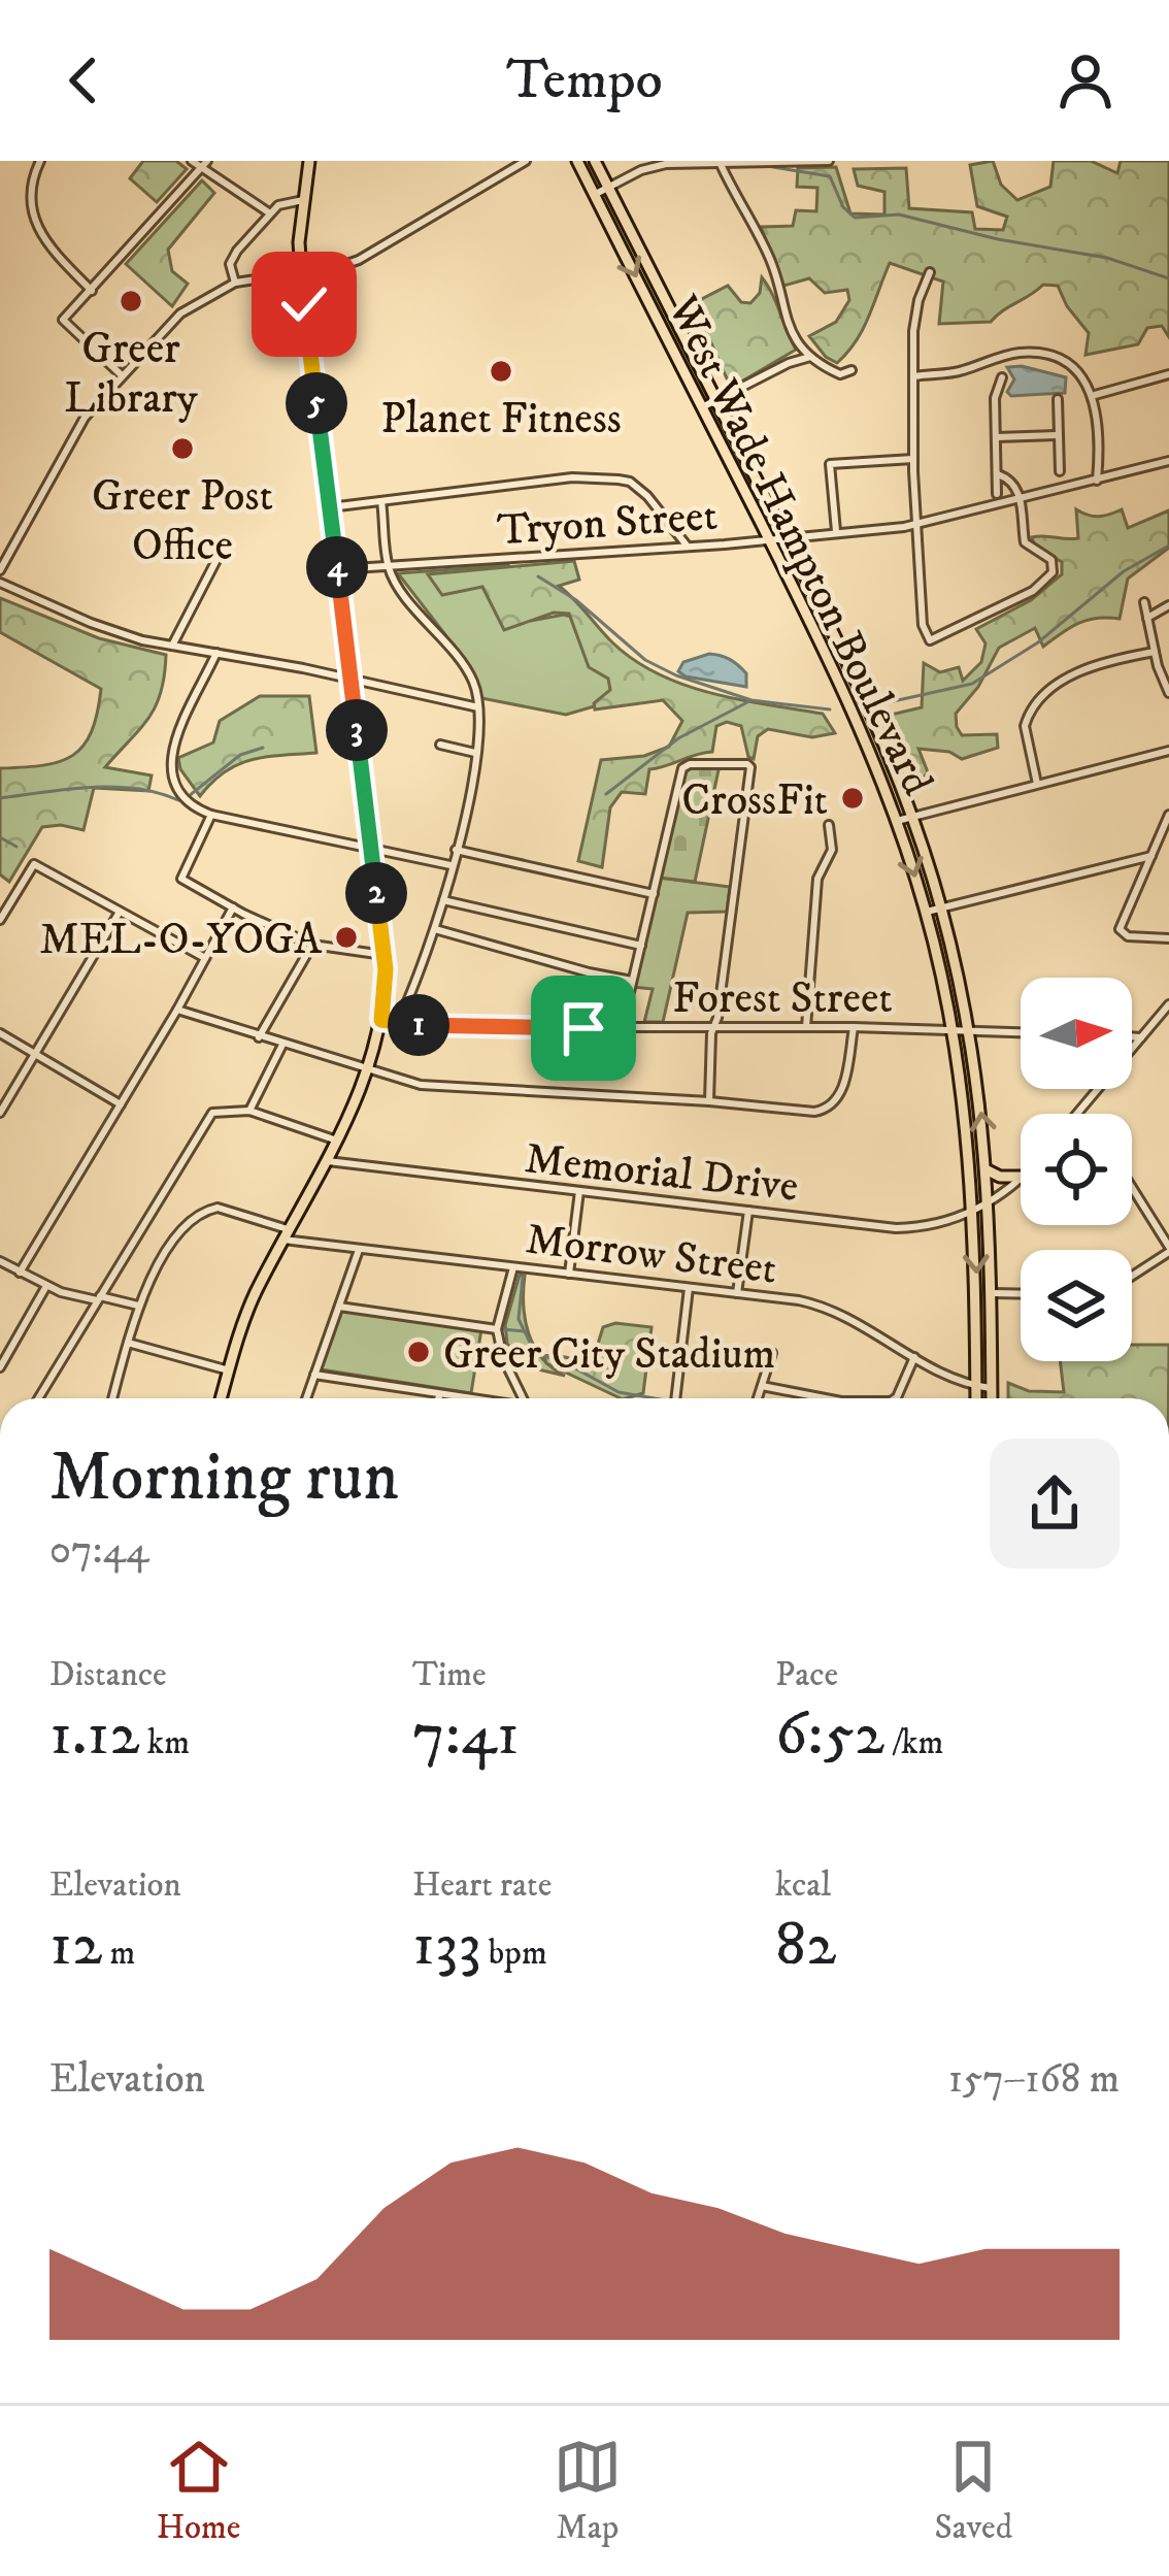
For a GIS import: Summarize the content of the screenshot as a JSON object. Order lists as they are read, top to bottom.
{
  "streets": {
    "main road": ["West Wade Hampton Boulevard"],
    "street": [
      "Tryon Street",
      "Forest Street",
      "Memorial Drive",
      "Morrow Street"
    ]
  },
  "crossings": [
    ["Tryon Street", "West Wade Hampton Boulevard"],
    ["West Wade Hampton Boulevard", "Forest Street"],
    ["West Wade Hampton Boulevard", "Memorial Drive"],
    ["West Wade Hampton Boulevard", "Morrow Street"]
  ],
  "places": [
    "Greer Library",
    "Planet Fitness",
    "Greer Post Office",
    "CrossFit",
    "MEL-O-YOGA",
    "Greer City Stadium"
  ],
  "north": "right",
  "page": {
    "header": "Tempo",
    "pins": [
      "5",
      "4",
      "3",
      "2",
      "1"
    ],
    "heading": ["Morning run", "07:44"],
    "stats": [
      ["Distance", "1.12 km"],
      ["Time", "7:41"],
      ["Pace", "6:52 /km"],
      ["Elevation", "12 m"],
      ["Heart rate", "133 bpm"],
      ["kcal", "82"]
    ],
    "chart": ["Elevation", "157–168 m"],
    "tabs": ["Home", "Map", "Saved"]
  }
}
